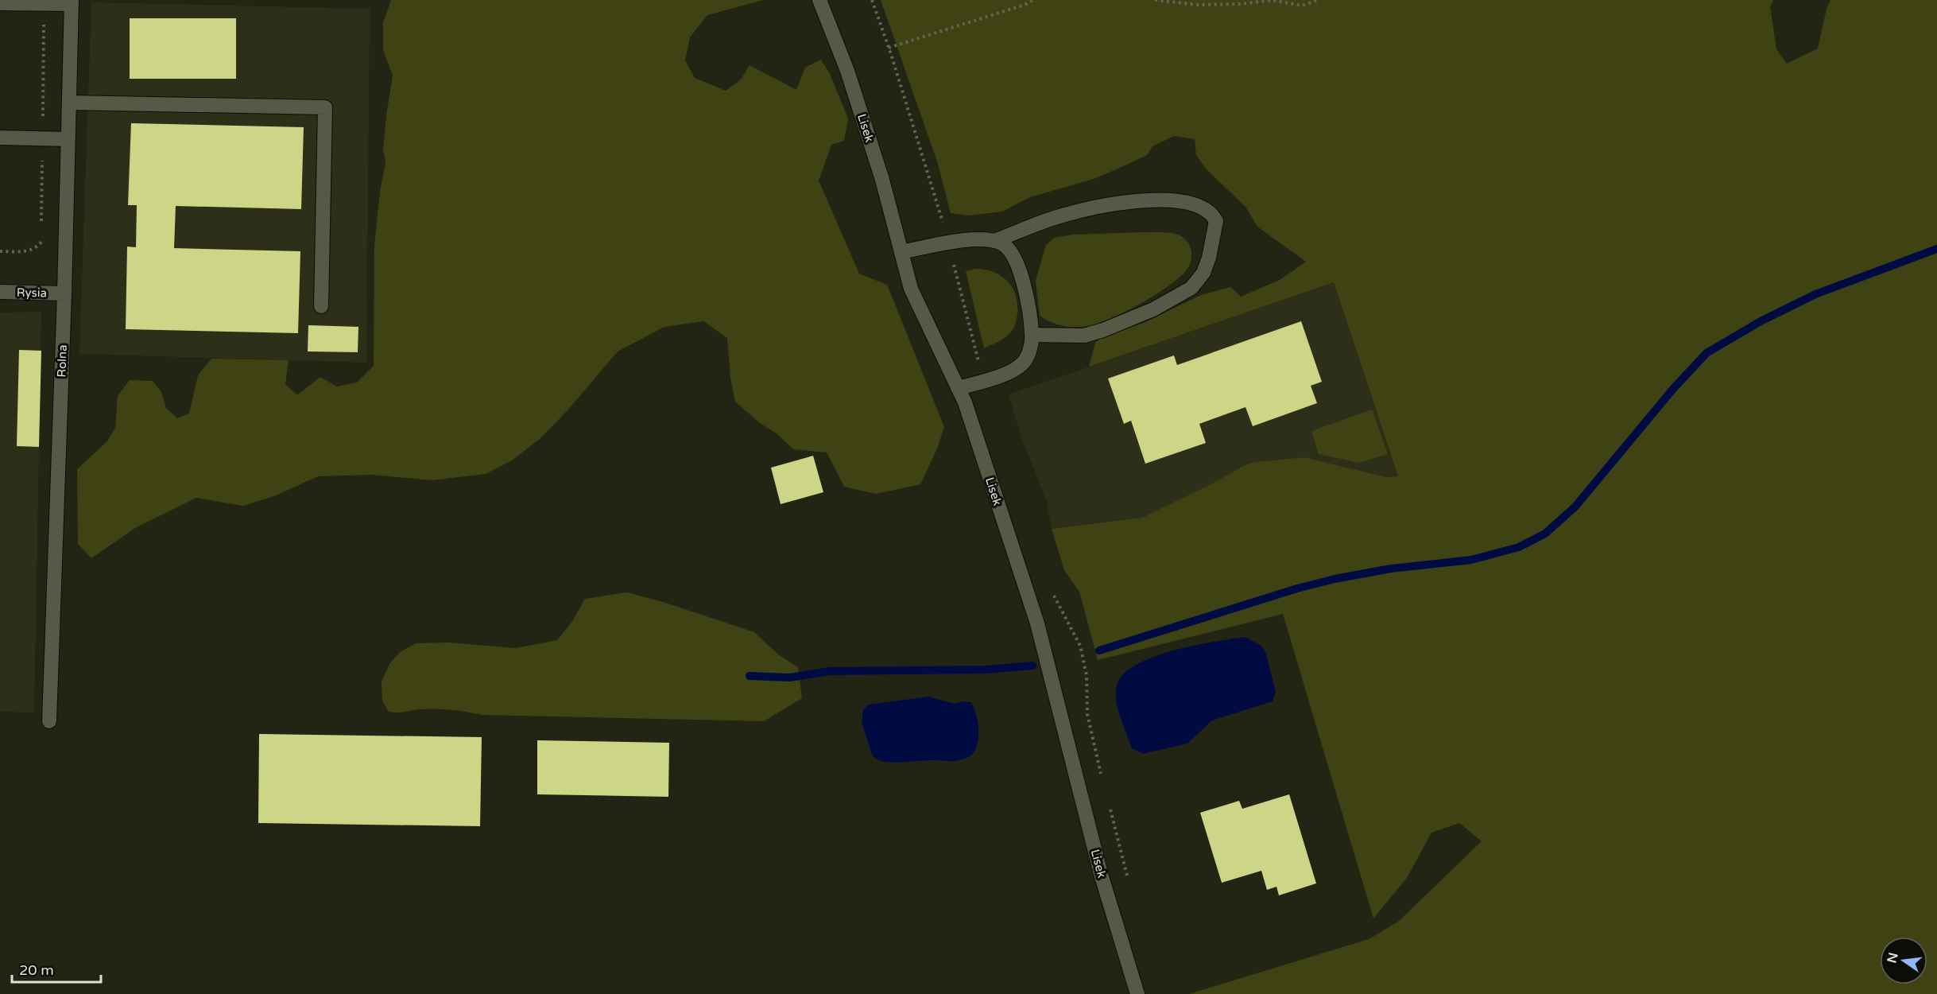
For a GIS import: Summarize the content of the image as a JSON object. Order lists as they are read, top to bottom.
{
  "streets": {
    "street": ["Lisek", "Rysia", "Rolna"]
  },
  "crossings": [
    ["Rysia", "Rolna"]
  ],
  "scale_bar": "20 m",
  "north": "left"
}
